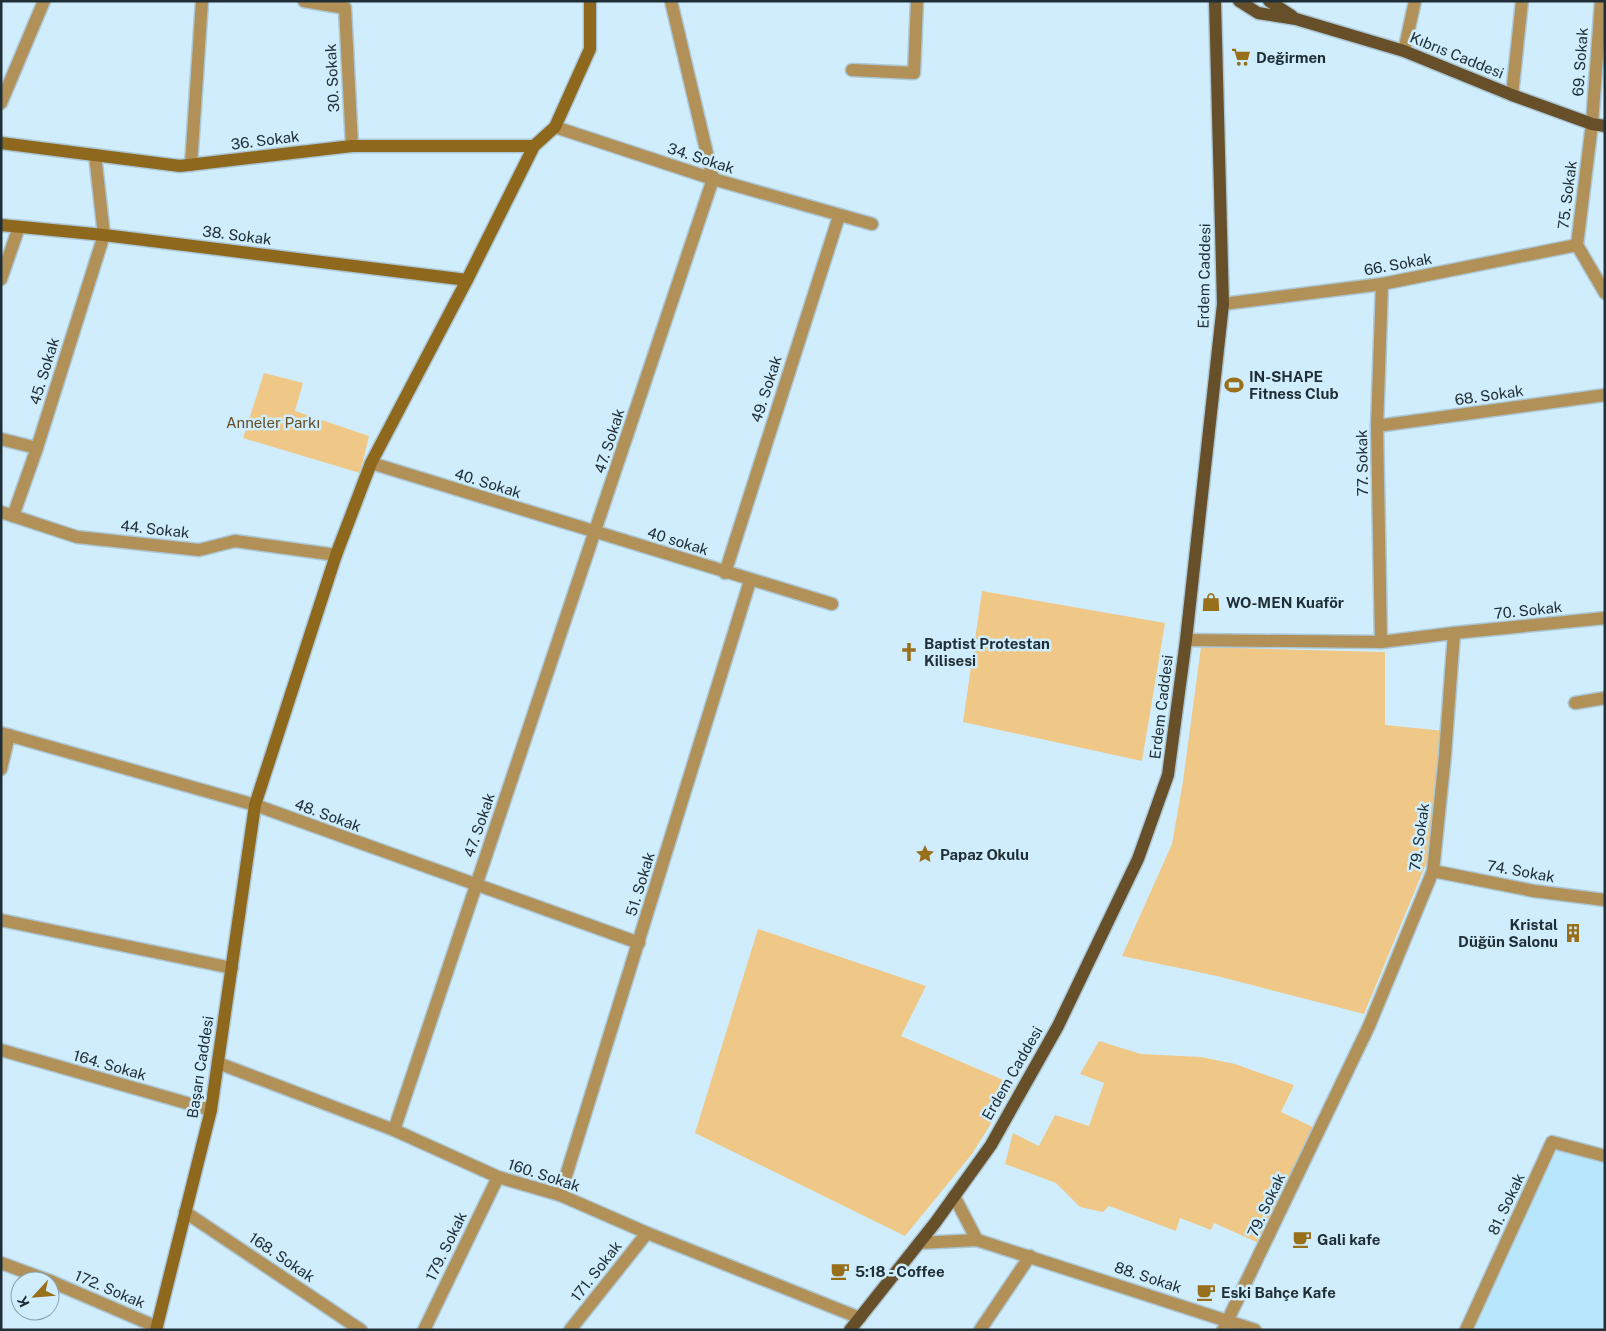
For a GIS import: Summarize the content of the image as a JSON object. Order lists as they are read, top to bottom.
{
  "streets": {
    "main road": [
      "Kıbrıs Caddesi",
      "36. Sokak",
      "38. Sokak",
      "Erdem Caddesi",
      "Başarı Caddesi"
    ],
    "street": [
      "69. Sokak",
      "30. Sokak",
      "34. Sokak",
      "75. Sokak",
      "66. Sokak",
      "45. Sokak",
      "49. Sokak",
      "68. Sokak",
      "47. Sokak",
      "77. Sokak",
      "40. Sokak",
      "44. Sokak",
      "40 sokak",
      "70. Sokak",
      "48. Sokak",
      "79. Sokak",
      "74. Sokak",
      "51. Sokak",
      "164. Sokak",
      "160. Sokak",
      "81. Sokak",
      "179. Sokak",
      "168. Sokak",
      "171. Sokak",
      "88. Sokak",
      "172. Sokak"
    ]
  },
  "crossings": [
    ["Kıbrıs Caddesi", "69. Sokak"],
    ["Kıbrıs Caddesi", "75. Sokak"],
    ["69. Sokak", "75. Sokak"],
    ["30. Sokak", "36. Sokak"],
    ["36. Sokak", "Başarı Caddesi"],
    ["34. Sokak", "49. Sokak"],
    ["34. Sokak", "47. Sokak"],
    ["75. Sokak", "66. Sokak"],
    ["38. Sokak", "45. Sokak"],
    ["38. Sokak", "Başarı Caddesi"],
    ["66. Sokak", "Erdem Caddesi"],
    ["66. Sokak", "77. Sokak"],
    ["Erdem Caddesi", "160. Sokak"],
    ["Erdem Caddesi", "88. Sokak"],
    ["45. Sokak", "44. Sokak"],
    ["49. Sokak", "40 sokak"],
    ["68. Sokak", "77. Sokak"],
    ["47. Sokak", "40. Sokak"],
    ["47. Sokak", "40 sokak"],
    ["47. Sokak", "48. Sokak"],
    ["47. Sokak", "160. Sokak"],
    ["40. Sokak", "40 sokak"],
    ["40. Sokak", "Başarı Caddesi"],
    ["44. Sokak", "Başarı Caddesi"],
    ["40 sokak", "51. Sokak"],
    ["70. Sokak", "79. Sokak"],
    ["48. Sokak", "51. Sokak"],
    ["48. Sokak", "Başarı Caddesi"],
    ["79. Sokak", "74. Sokak"],
    ["79. Sokak", "88. Sokak"],
    ["51. Sokak", "160. Sokak"],
    ["164. Sokak", "Başarı Caddesi"],
    ["Başarı Caddesi", "160. Sokak"],
    ["Başarı Caddesi", "168. Sokak"],
    ["Başarı Caddesi", "172. Sokak"],
    ["160. Sokak", "179. Sokak"],
    ["160. Sokak", "171. Sokak"]
  ],
  "parks": ["Anneler Parkı"],
  "places": {
    "supermarket": ["Değirmen"],
    "sports": ["IN-SHAPE Fitness Club"],
    "shop": ["WO-MEN Kuaför"],
    "church": ["Baptist Protestan Kilisesi"],
    "place": ["Papaz Okulu"],
    "building": ["Kristal Düğün Salonu"],
    "cafe": ["Gali kafe", "5:18 - Coffee", "Eski Bahçe Kafe"]
  },
  "north": "bottom left"
}
